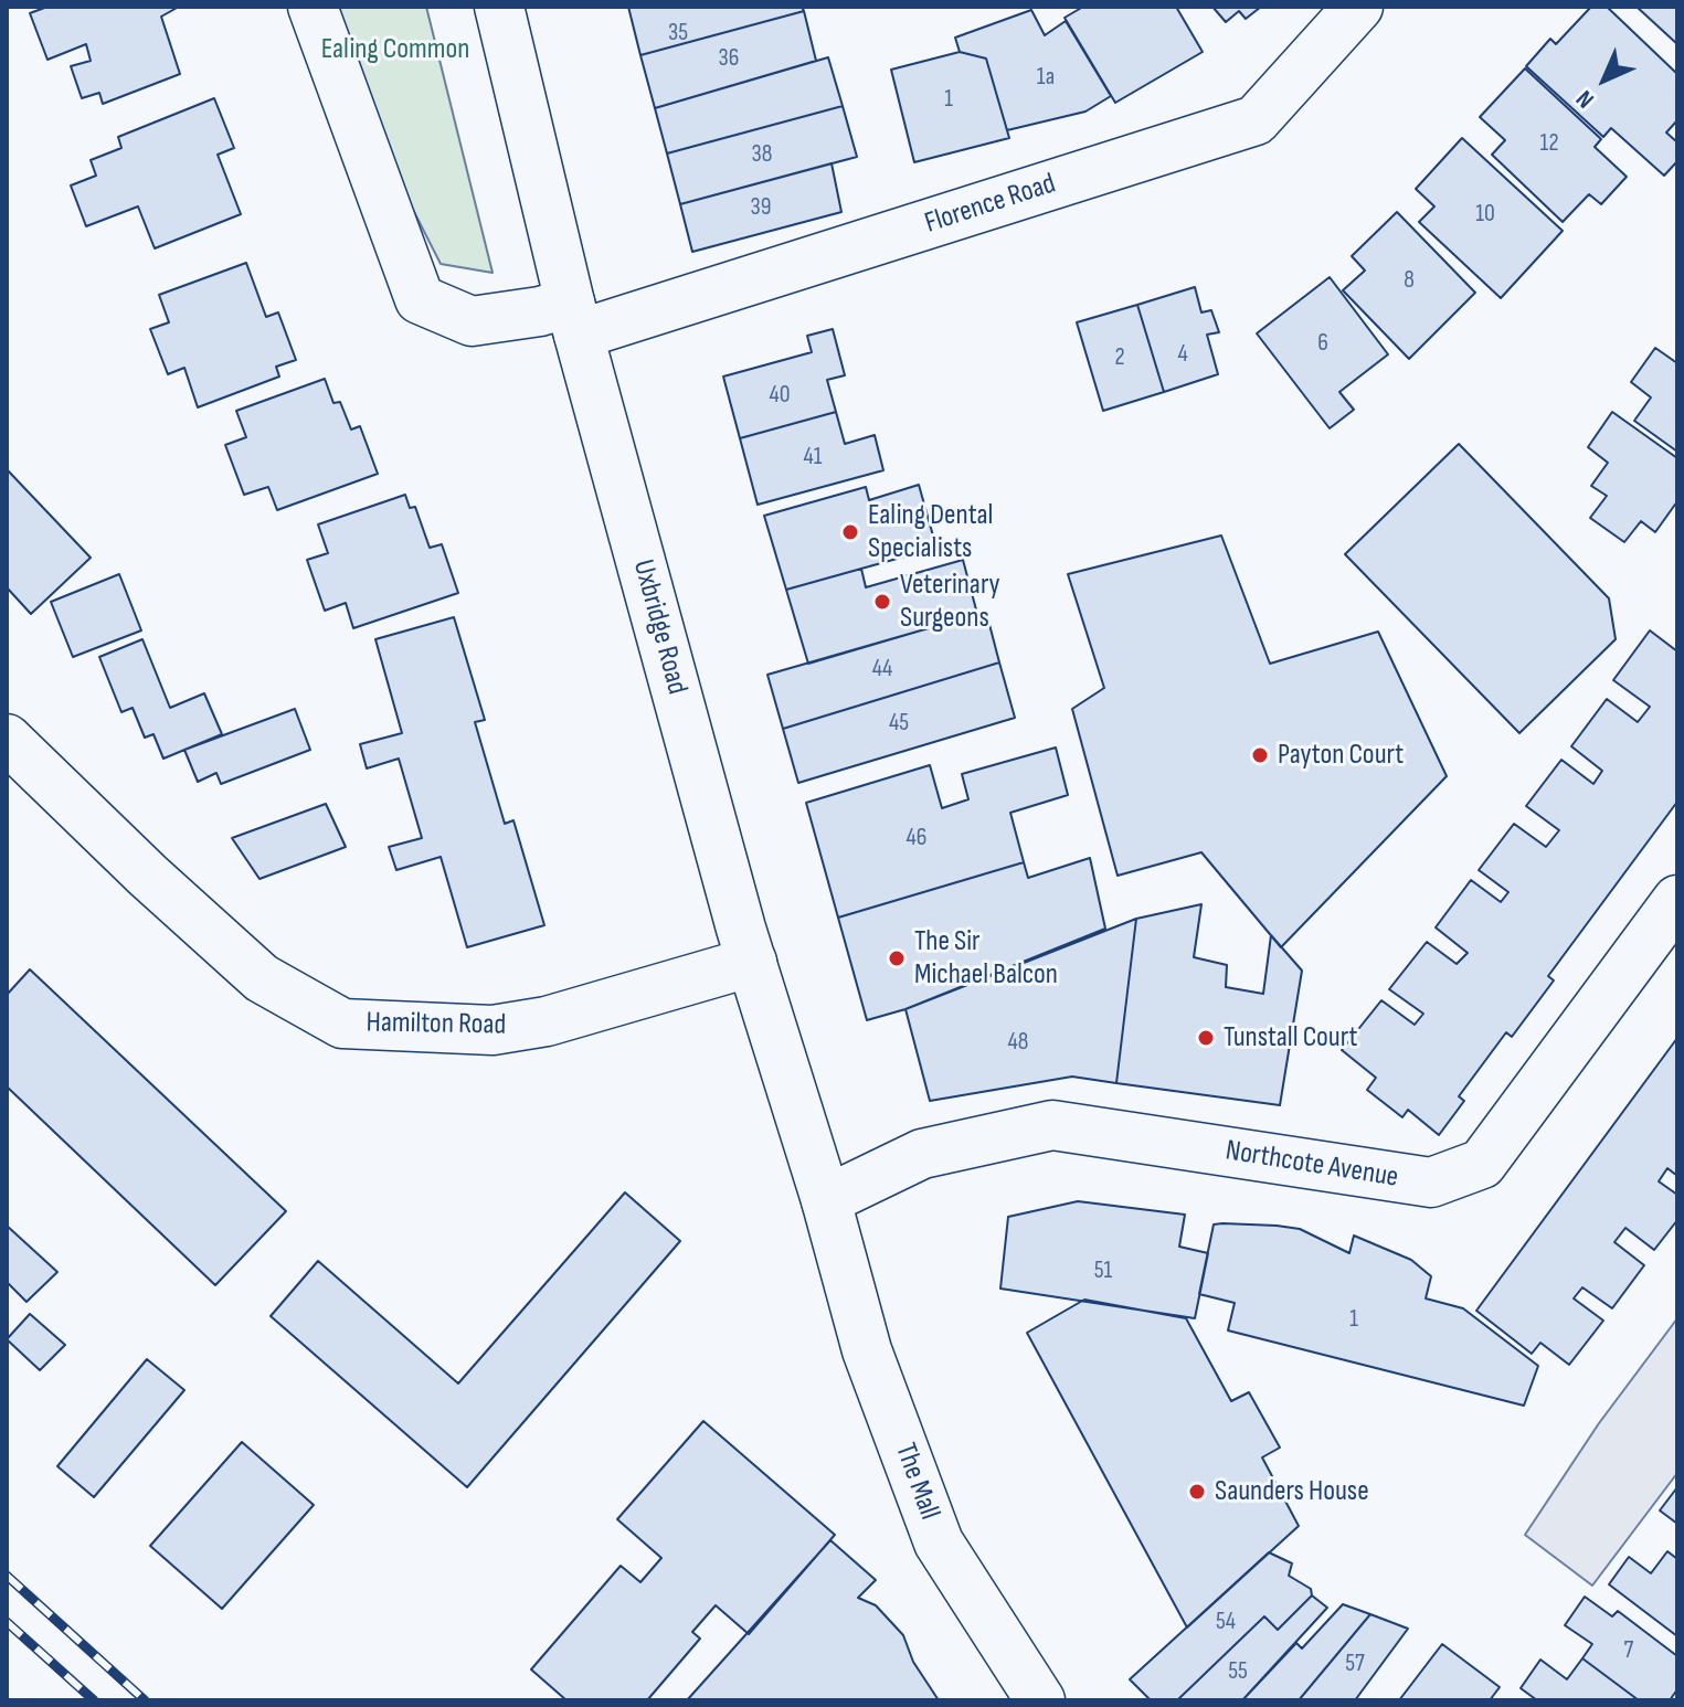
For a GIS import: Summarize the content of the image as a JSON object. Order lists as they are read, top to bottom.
{
  "streets": {
    "street": [
      "Florence Road",
      "Uxbridge Road",
      "Hamilton Road",
      "Northcote Avenue",
      "The Mall"
    ]
  },
  "crossings": [
    ["Florence Road", "Uxbridge Road"],
    ["Uxbridge Road", "Hamilton Road"],
    ["Uxbridge Road", "Northcote Avenue"],
    ["Uxbridge Road", "The Mall"],
    ["Northcote Avenue", "The Mall"]
  ],
  "parks": ["Ealing Common"],
  "places": [
    "Ealing Dental Specialists",
    "Veterinary Surgeons",
    "Payton Court",
    "The Sir Michael Balcon",
    "Tunstall Court",
    "Saunders House"
  ],
  "house_numbers": [
    "35",
    "36",
    "1a",
    "1",
    "12",
    "38",
    "39",
    "10",
    "8",
    "6",
    "4",
    "2",
    "40",
    "41",
    "44",
    "45",
    "46",
    "48",
    "51",
    "1",
    "54",
    "7",
    "57",
    "55"
  ],
  "north": "bottom left"
}
